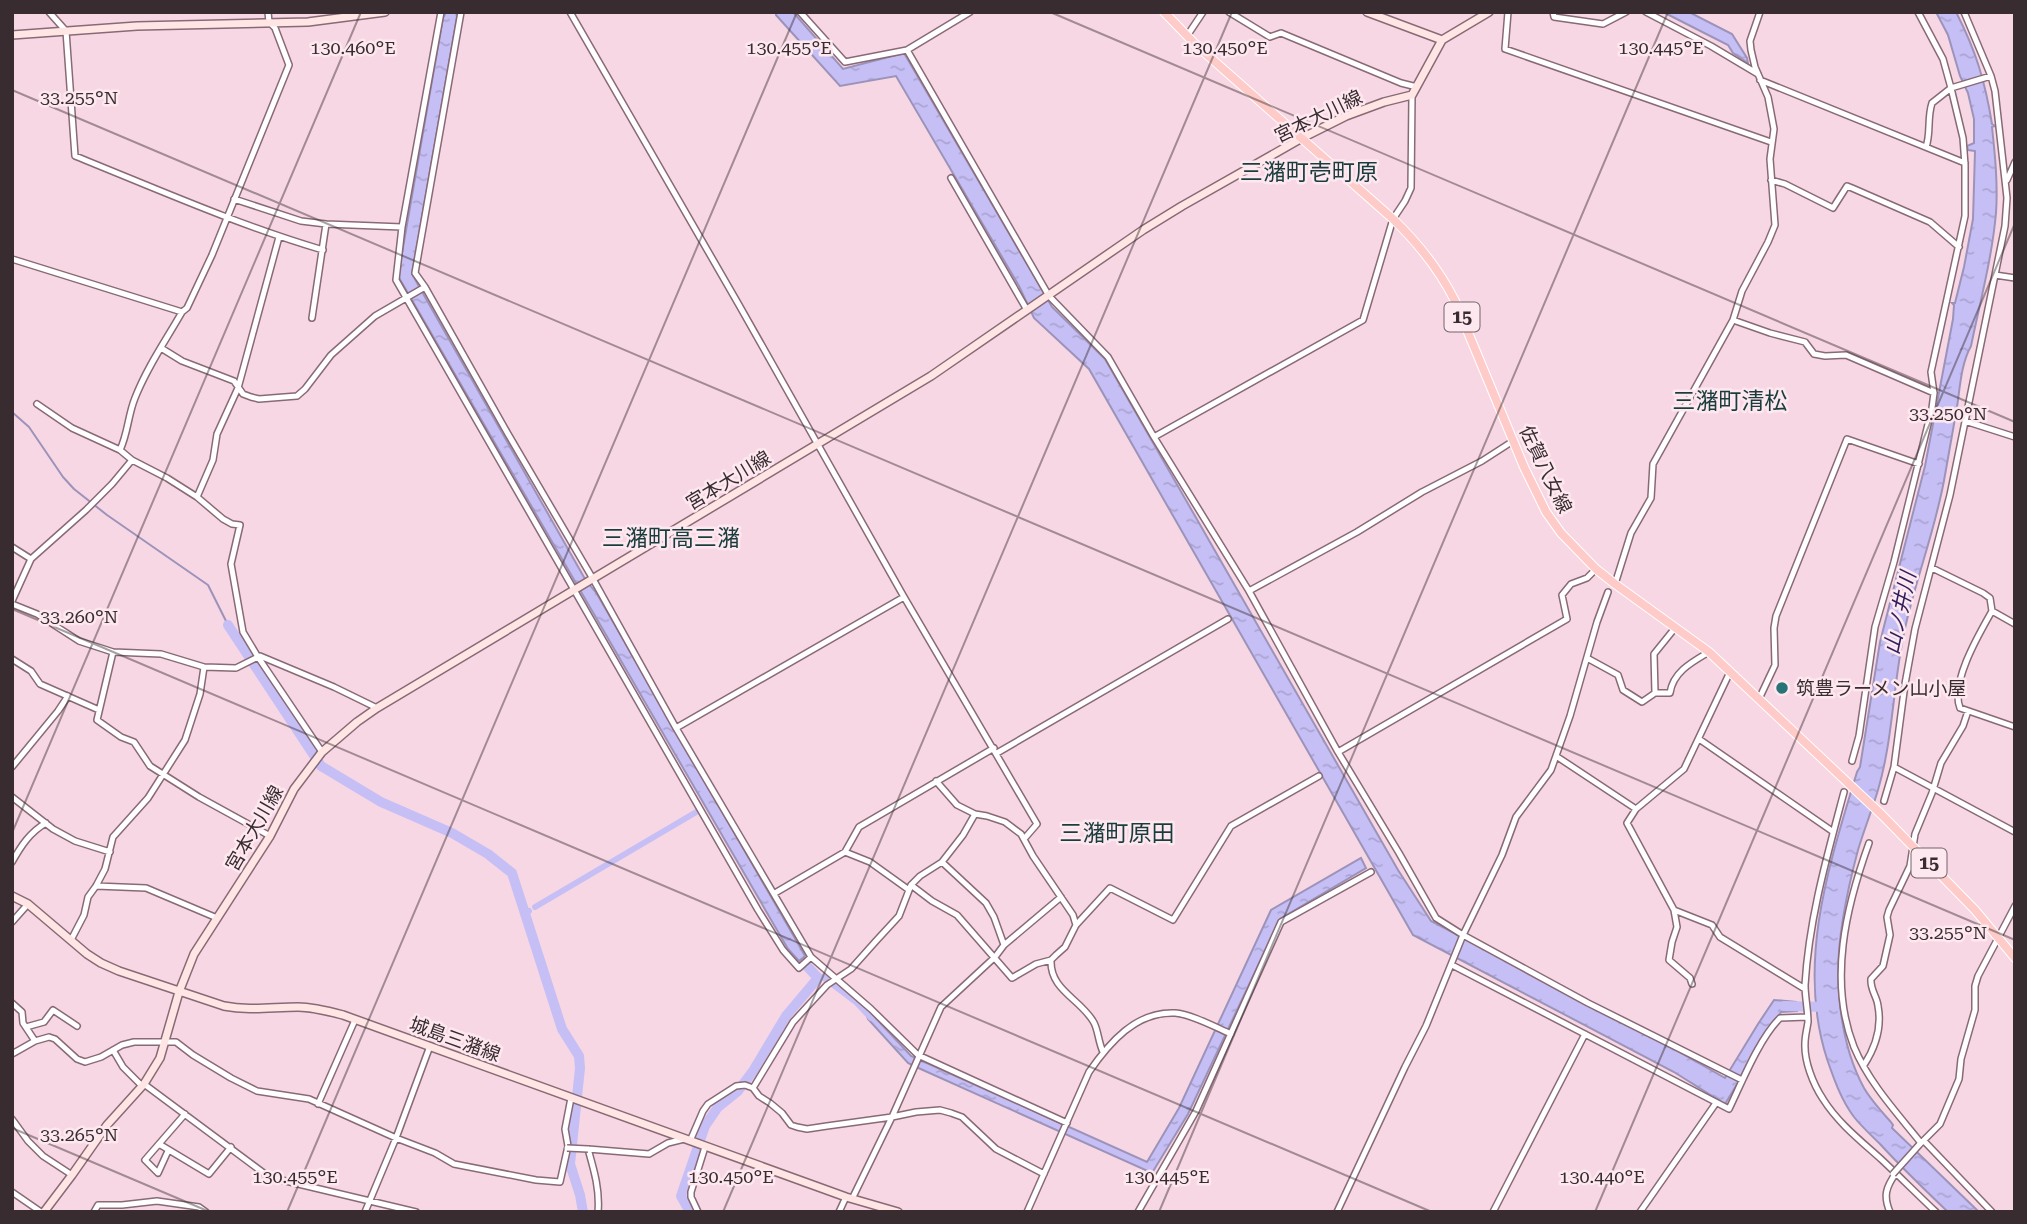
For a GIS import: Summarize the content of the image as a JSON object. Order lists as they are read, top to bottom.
{
  "streets": {
    "main road": [
      "宮本大川線",
      "15",
      "佐賀八女線",
      "城島三潴線"
    ]
  },
  "crossings": [
    ["宮本大川線", "佐賀八女線"],
    ["宮本大川線", "城島三潴線"]
  ],
  "districts": [
    "三潴町壱町原",
    "三潴町清松",
    "三潴町高三潴",
    "三潴町原田"
  ],
  "water": ["山ノ井川"],
  "places": ["筑豊ラーメン山小屋"],
  "coordinates": [
    "130.460°E",
    "130.455°E",
    "130.450°E",
    "130.445°E",
    "33.255°N",
    "33.250°N",
    "33.260°N",
    "33.265°N",
    "130.440°E"
  ]
}
